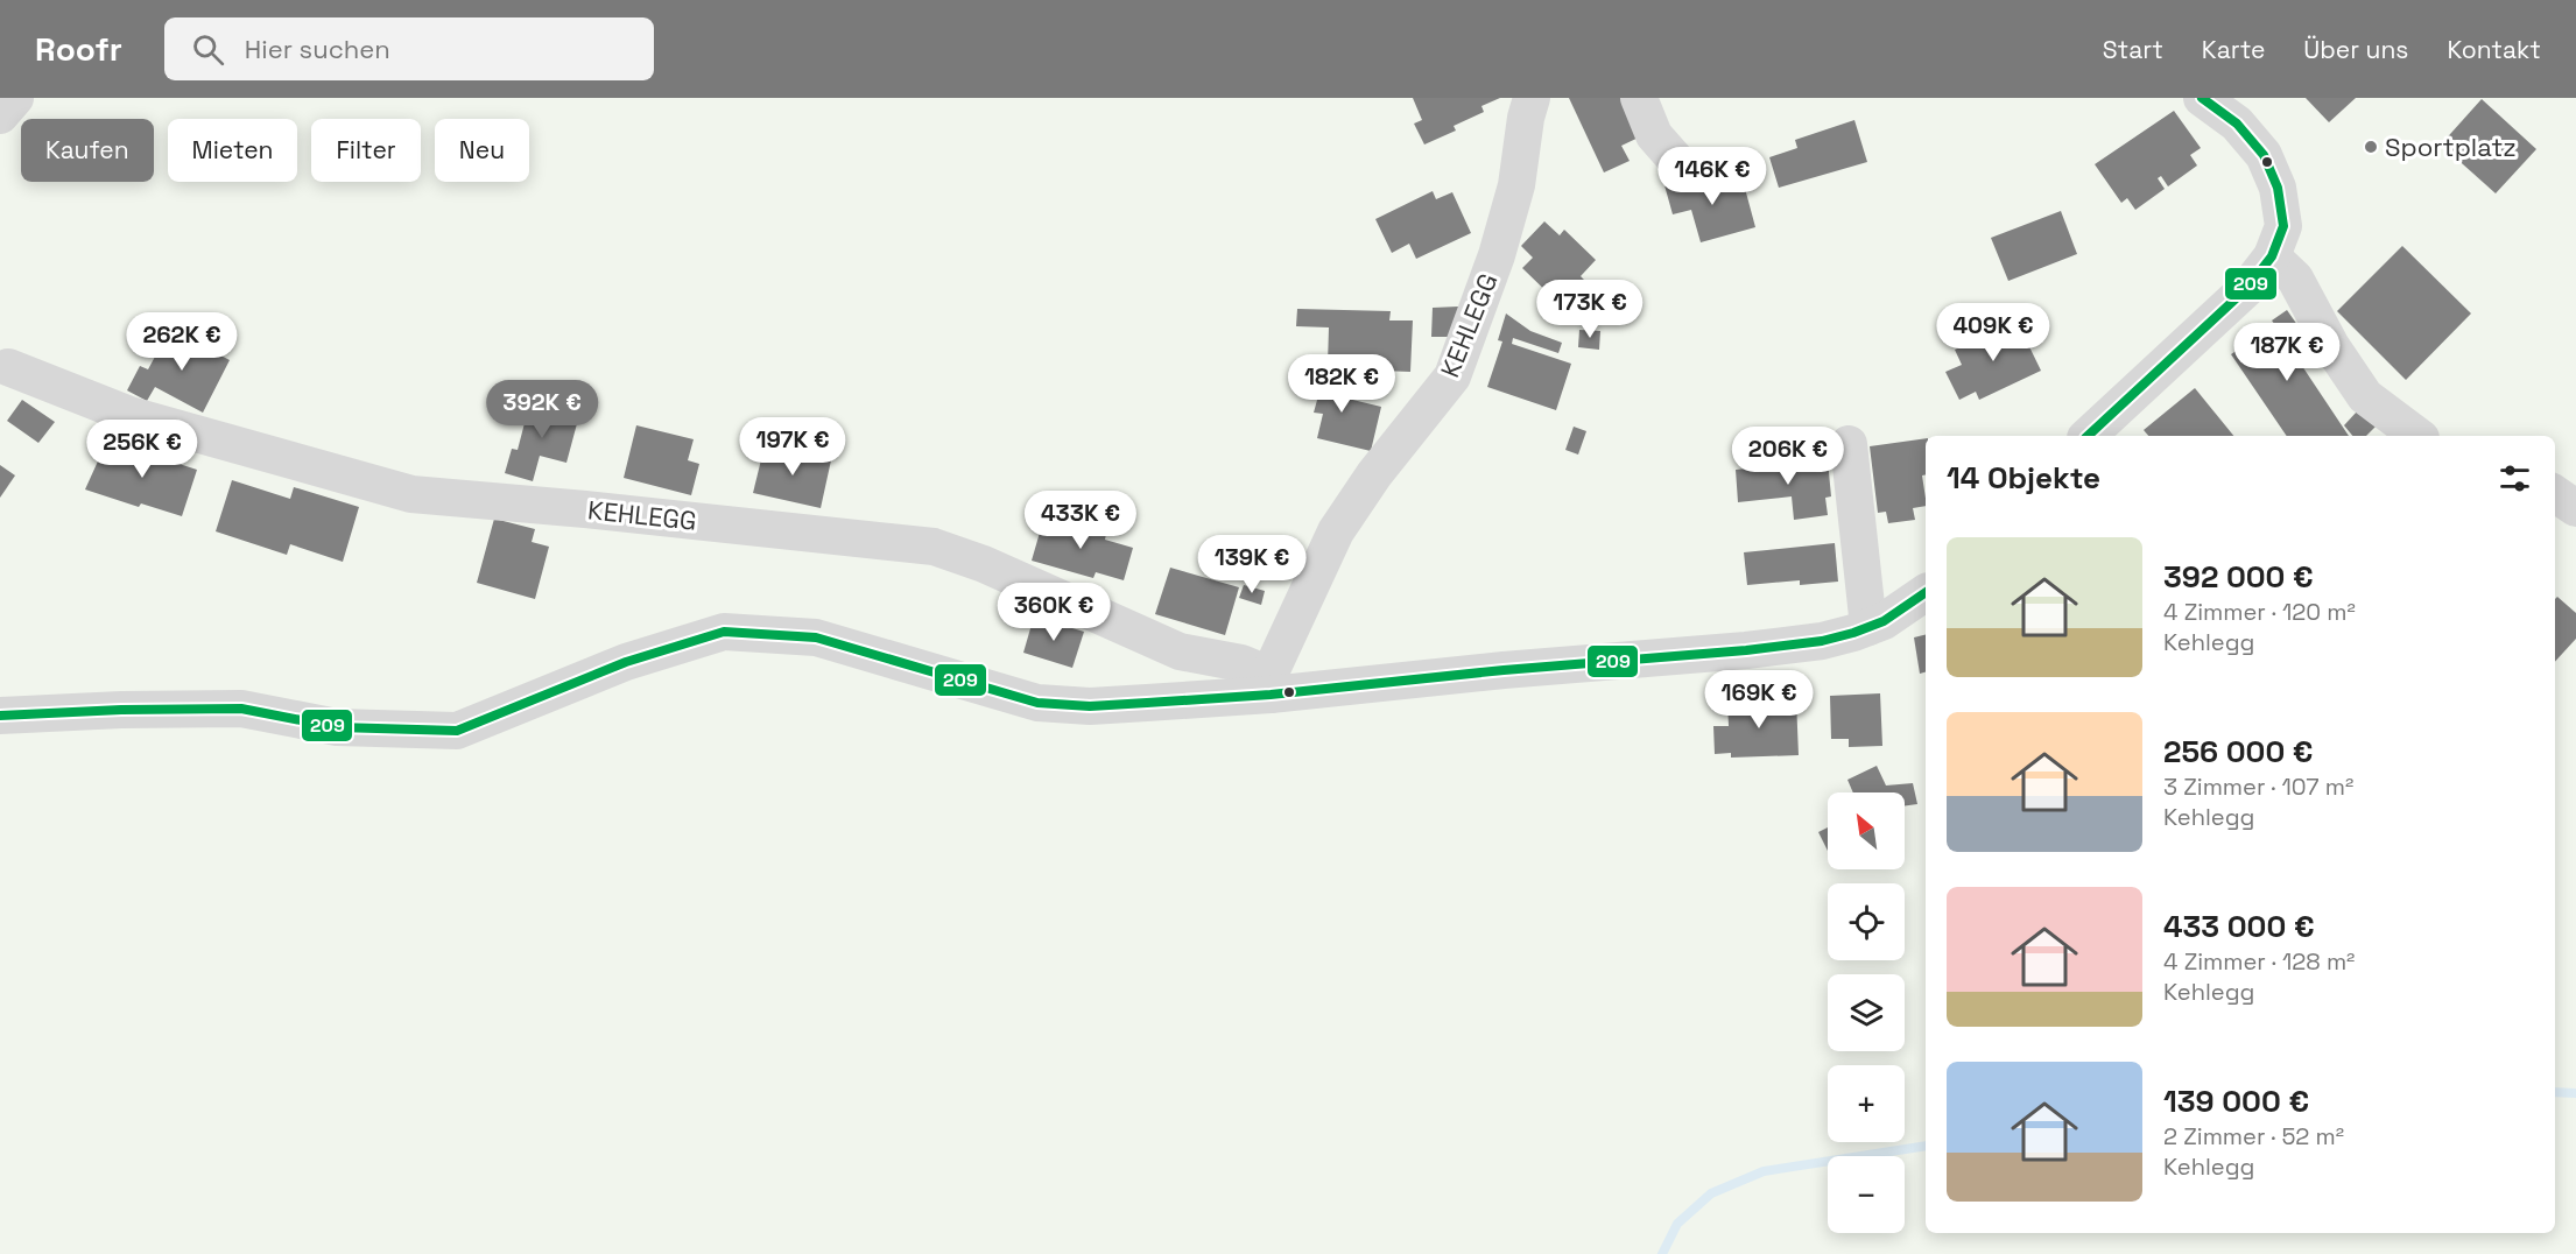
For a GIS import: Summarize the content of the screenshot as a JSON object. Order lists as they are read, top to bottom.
{
  "streets": {
    "street": ["KEHLEGG"]
  },
  "places": ["Sportplatz"],
  "lines": ["transit line 209"],
  "north": "top left",
  "page": {
    "header": "Roofr",
    "search": "Hier suchen",
    "nav": [
      "Start",
      "Karte",
      "Über uns",
      "Kontakt"
    ],
    "chip": [
      "Kaufen",
      "Mieten",
      "Filter",
      "Neu"
    ],
    "price": [
      "146K €",
      "173K €",
      "409K €",
      "262K €",
      "187K €",
      "182K €",
      "392K €",
      "197K €",
      "256K €",
      "206K €",
      "433K €",
      "139K €",
      "360K €",
      "169K €"
    ],
    "heading": "14 Objekte",
    "list": [
      {
        "name": "392 000 €",
        "note": "4 Zimmer · 120 m² · Kehlegg"
      },
      {
        "name": "256 000 €",
        "note": "3 Zimmer · 107 m² · Kehlegg"
      },
      {
        "name": "433 000 €",
        "note": "4 Zimmer · 128 m² · Kehlegg"
      },
      {
        "name": "139 000 €",
        "note": "2 Zimmer · 52 m² · Kehlegg"
      }
    ],
    "map_buttons": ["+", "−"]
  }
}
